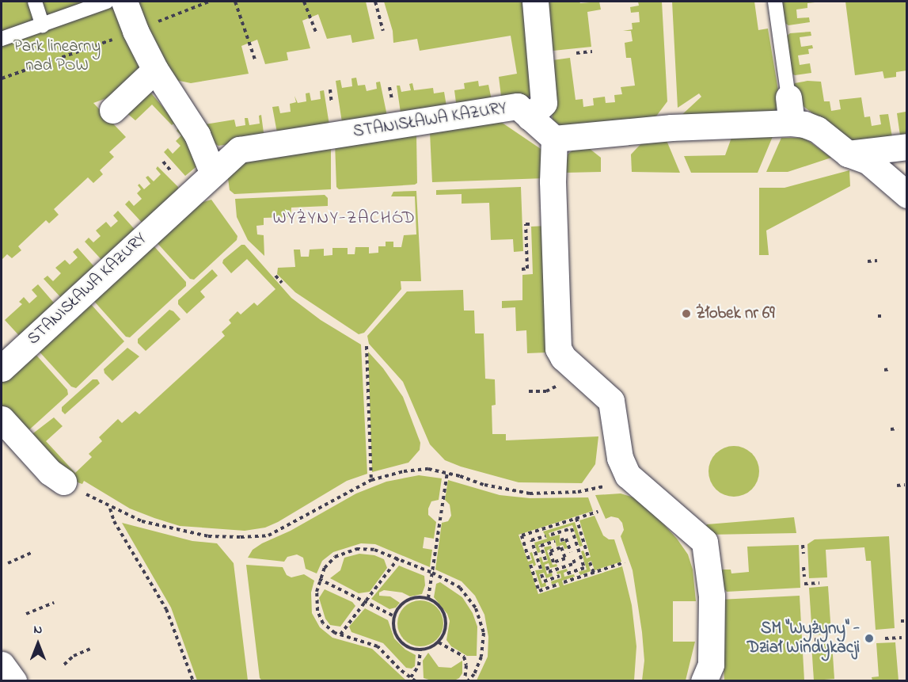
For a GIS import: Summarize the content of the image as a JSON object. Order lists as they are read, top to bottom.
{
  "streets": {
    "street": ["STANISŁAWA KAZURY"]
  },
  "districts": ["WYŻYNY-ZACHÓD"],
  "parks": ["Park linearny nad POW"],
  "places": ["Żłobek nr 69", "SM \"Wyżyny\" - Dział Windykacji"],
  "north": "top"
}
